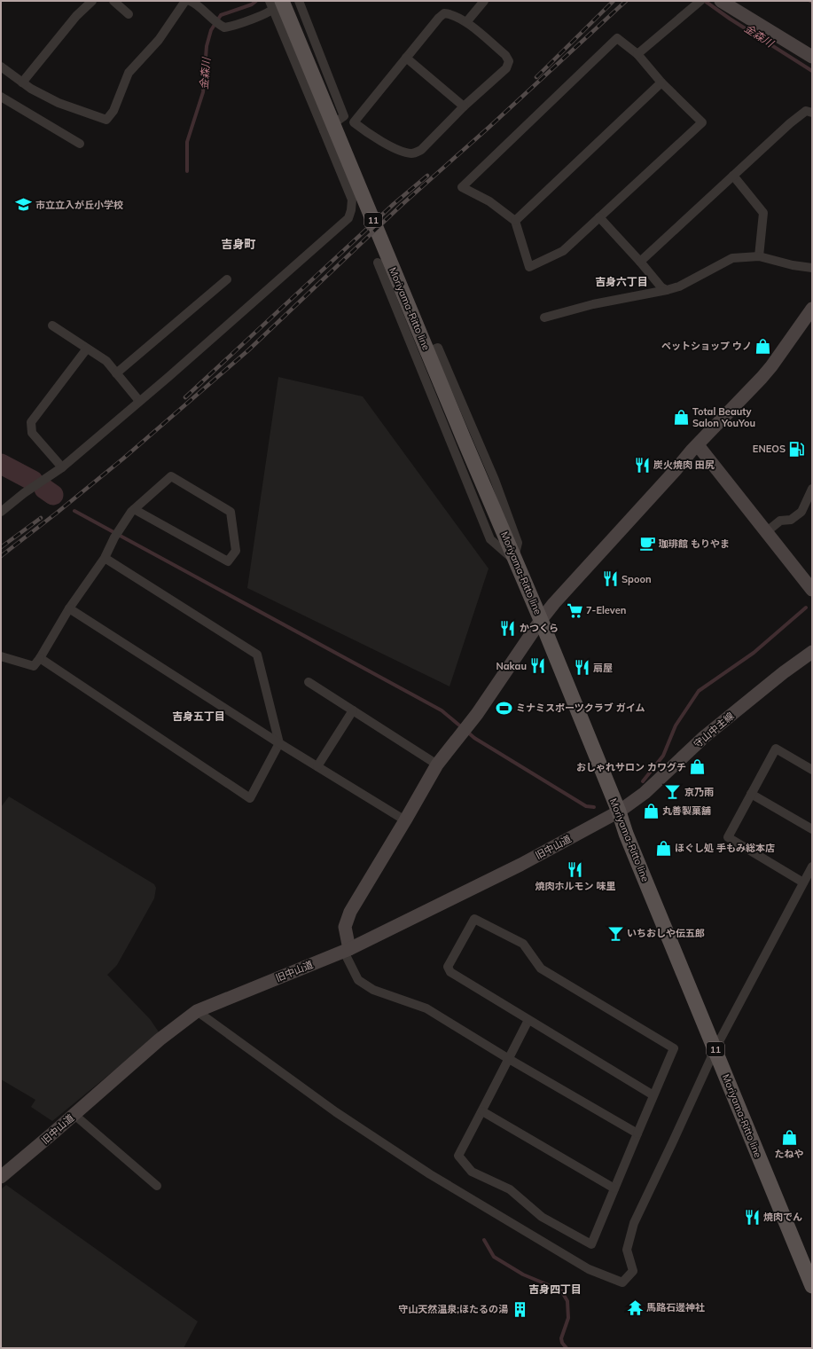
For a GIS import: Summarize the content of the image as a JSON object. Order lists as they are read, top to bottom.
{
  "streets": {
    "main road": ["11", "Moriyama-Ritto line"],
    "street": ["守山中主線", "旧中山道"]
  },
  "crossings": [
    ["Moriyama-Ritto line", "守山中主線"],
    ["Moriyama-Ritto line", "旧中山道"],
    ["守山中主線", "旧中山道"]
  ],
  "districts": [
    "吉身町",
    "吉身六丁目",
    "吉身五丁目",
    "吉身四丁目"
  ],
  "water": ["金森川"],
  "places": {
    "school or university": ["市立立入が丘小学校"],
    "shop": [
      "ペットショップ ウノ",
      "Total Beauty Salon YouYou",
      "おしゃれサロン カワグチ",
      "丸善製菓舗",
      "ほぐし処 手もみ総本店",
      "たねや"
    ],
    "fuel station": ["ENEOS"],
    "restaurant": [
      "炭火焼肉 田尻",
      "Spoon",
      "かつくら",
      "Nakau",
      "扇屋",
      "焼肉ホルモン 味里",
      "焼肉でん"
    ],
    "cafe": ["珈琲館 もりやま"],
    "supermarket": ["7-Eleven"],
    "sports": ["ミナミスポーツクラブ ガイム"],
    "bar": ["京乃雨", "いちおしや伝五郎"],
    "temple": ["馬路石邊神社"],
    "building": ["守山天然温泉;ほたるの湯"]
  }
}
